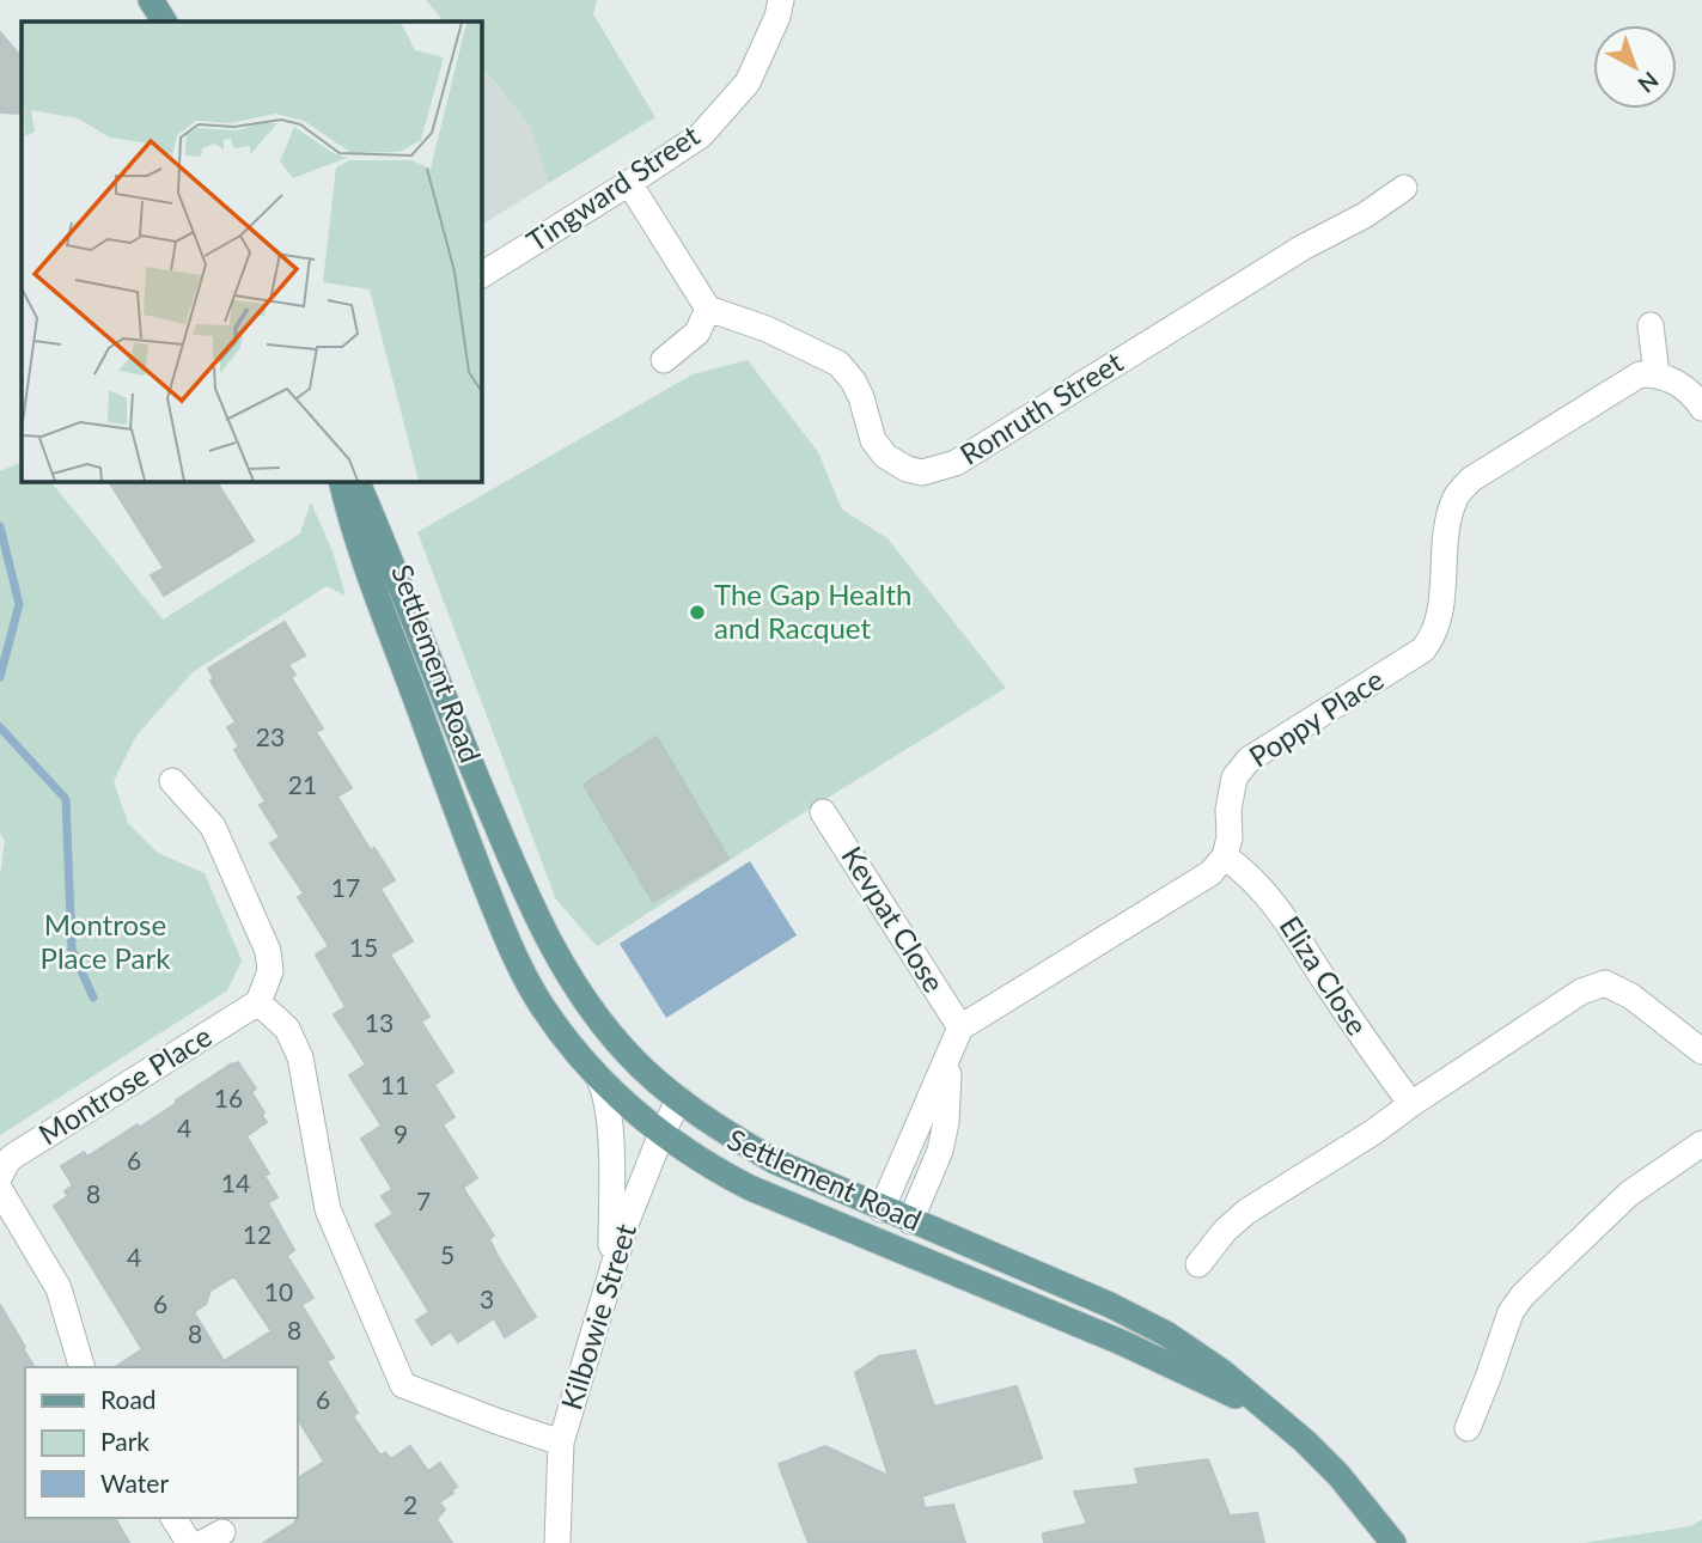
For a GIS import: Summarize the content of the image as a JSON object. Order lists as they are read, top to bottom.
{
  "streets": {
    "main road": ["Settlement Road"],
    "street": [
      "Tingward Street",
      "Ronruth Street",
      "Poppy Place",
      "Kevpat Close",
      "Eliza Close",
      "Montrose Place",
      "Kilbowie Street"
    ]
  },
  "crossings": [
    ["Settlement Road", "Kilbowie Street"],
    ["Poppy Place", "Eliza Close"]
  ],
  "parks": ["Montrose Place Park"],
  "places": ["The Gap Health and Racquet"],
  "house_numbers": [
    "23",
    "21",
    "17",
    "15",
    "13",
    "11",
    "16",
    "4",
    "9",
    "6",
    "14",
    "8",
    "7",
    "12",
    "5",
    "4",
    "10",
    "3",
    "6",
    "8",
    "8",
    "6",
    "2"
  ],
  "legend": ["Road", "Park", "Water"],
  "north": "bottom right"
}
